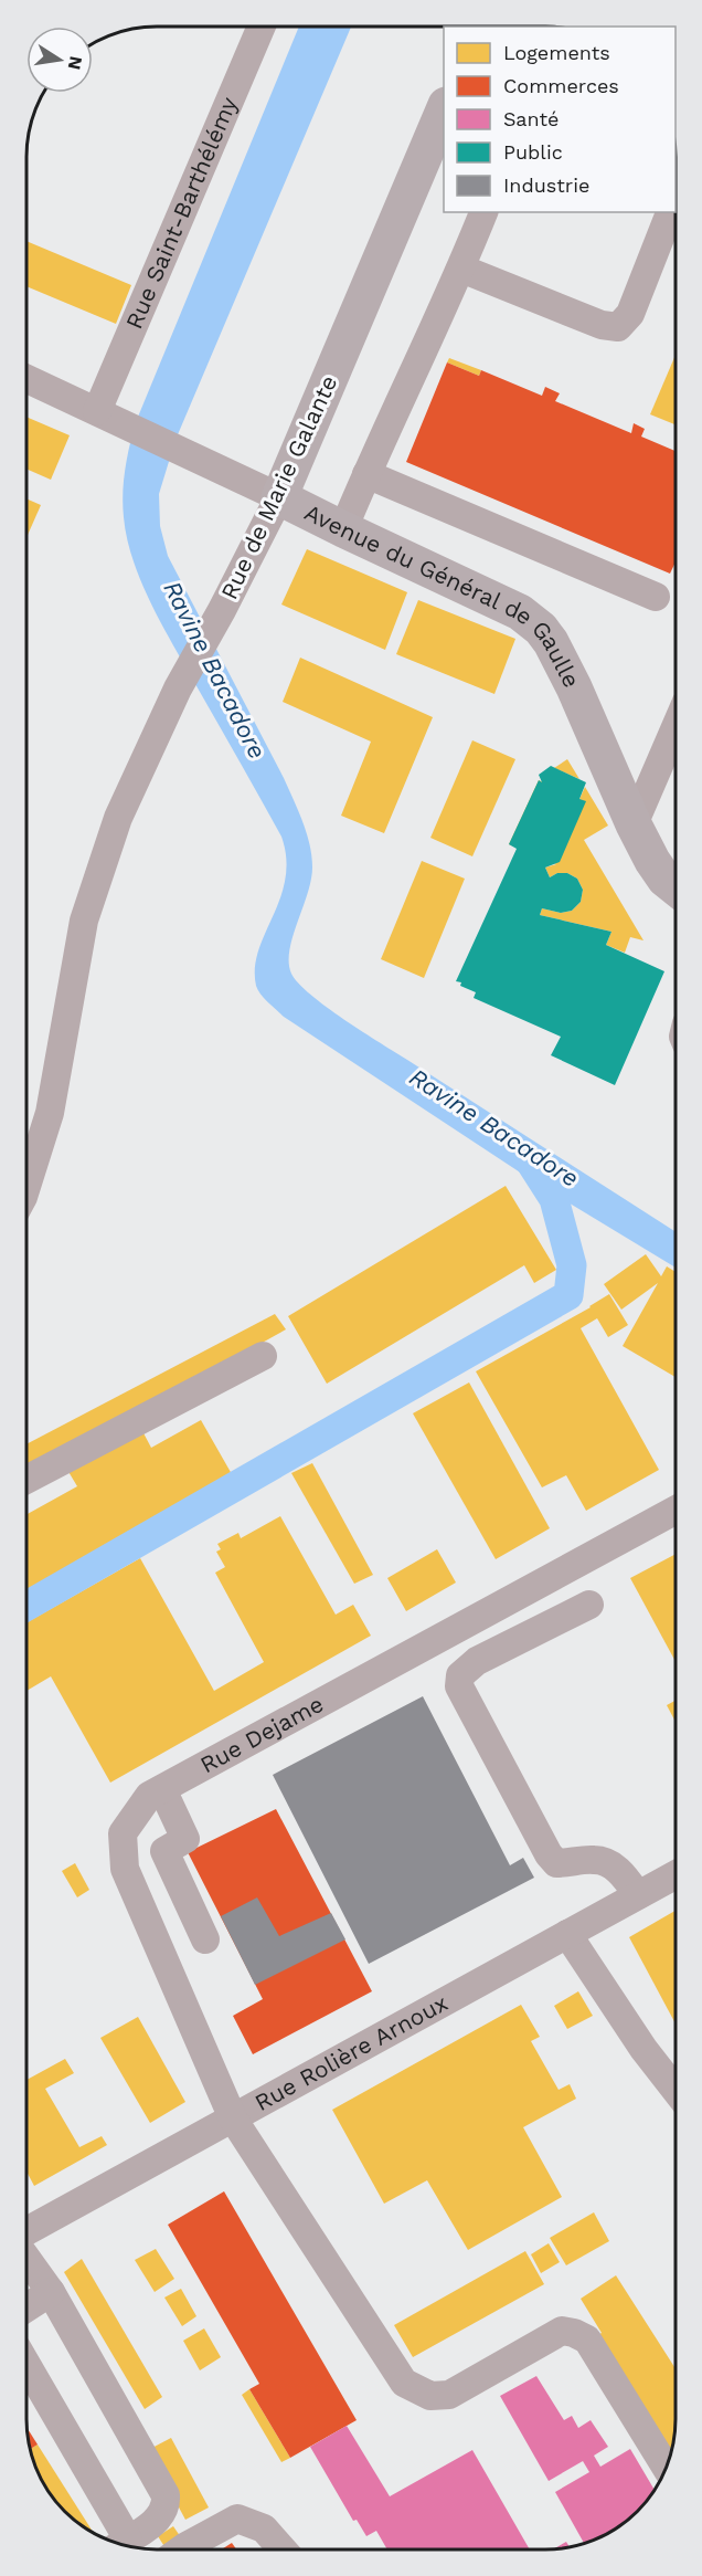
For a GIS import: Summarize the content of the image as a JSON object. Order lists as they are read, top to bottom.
{
  "streets": {
    "main road": ["Rue de Marie Galante", "Avenue du Général de Gaulle"],
    "street": ["Rue Saint-Barthélémy", "Rue Dejame", "Rue Rolière Arnoux"]
  },
  "crossings": [
    ["Rue Saint-Barthélémy", "Avenue du Général de Gaulle"],
    ["Rue de Marie Galante", "Avenue du Général de Gaulle"],
    ["Rue Dejame", "Rue Rolière Arnoux"]
  ],
  "water": ["Ravine Bacadore"],
  "legend": [
    "Logements",
    "Commerces",
    "Santé",
    "Public",
    "Industrie"
  ],
  "north": "right"
}
